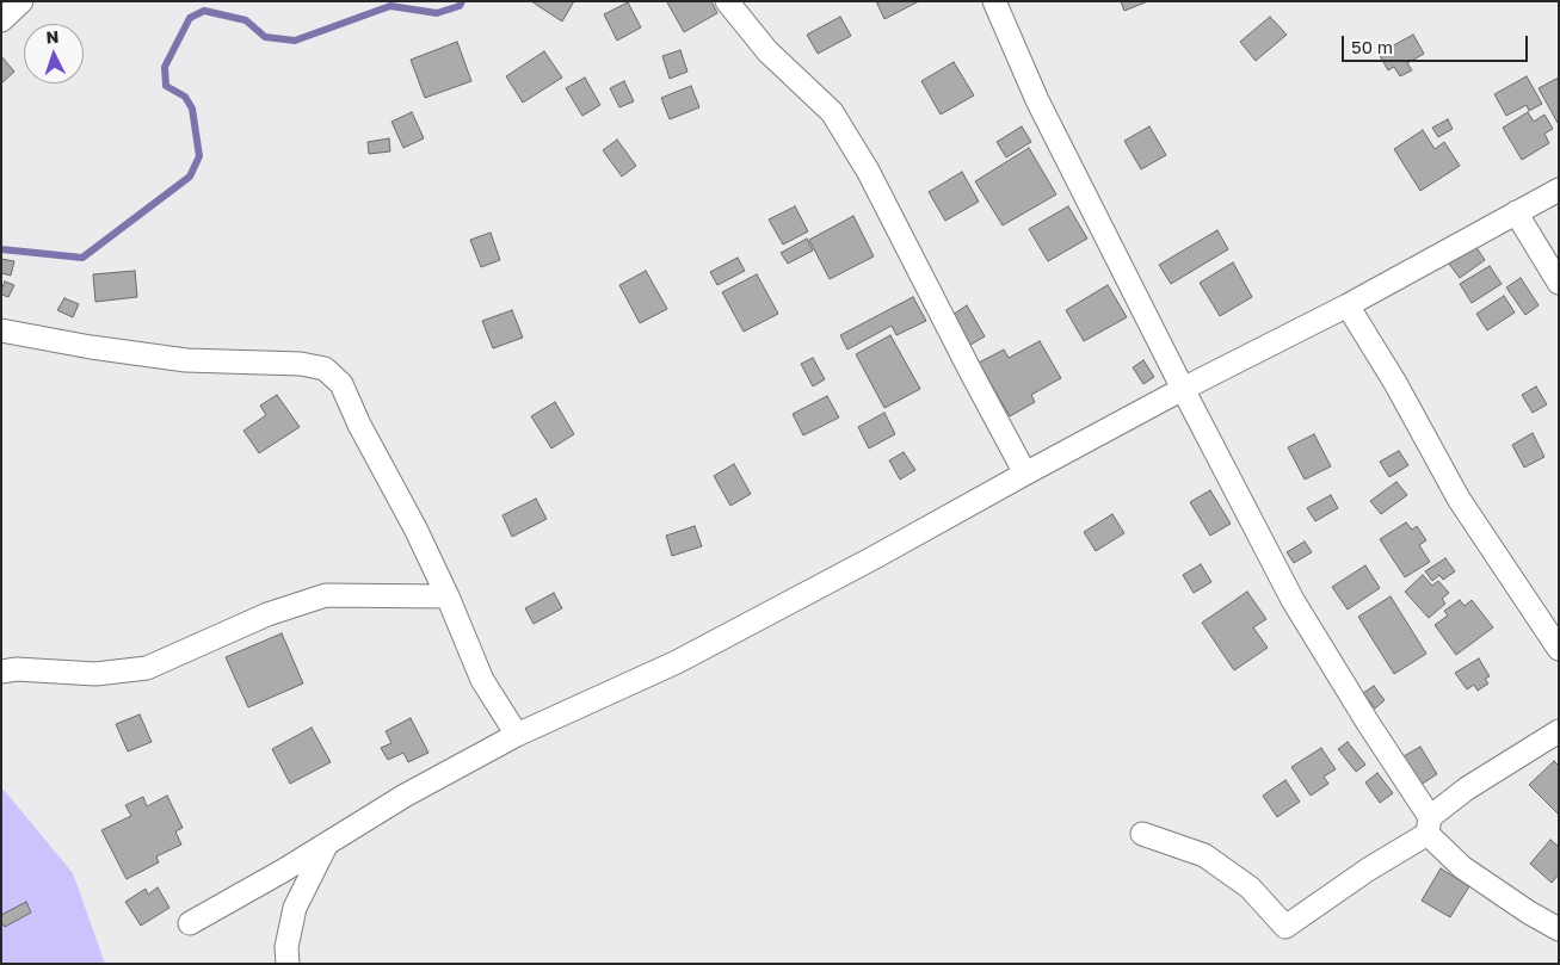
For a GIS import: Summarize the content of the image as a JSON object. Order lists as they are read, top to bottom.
{
  "scale_bar": "50 m",
  "north": "top"
}
